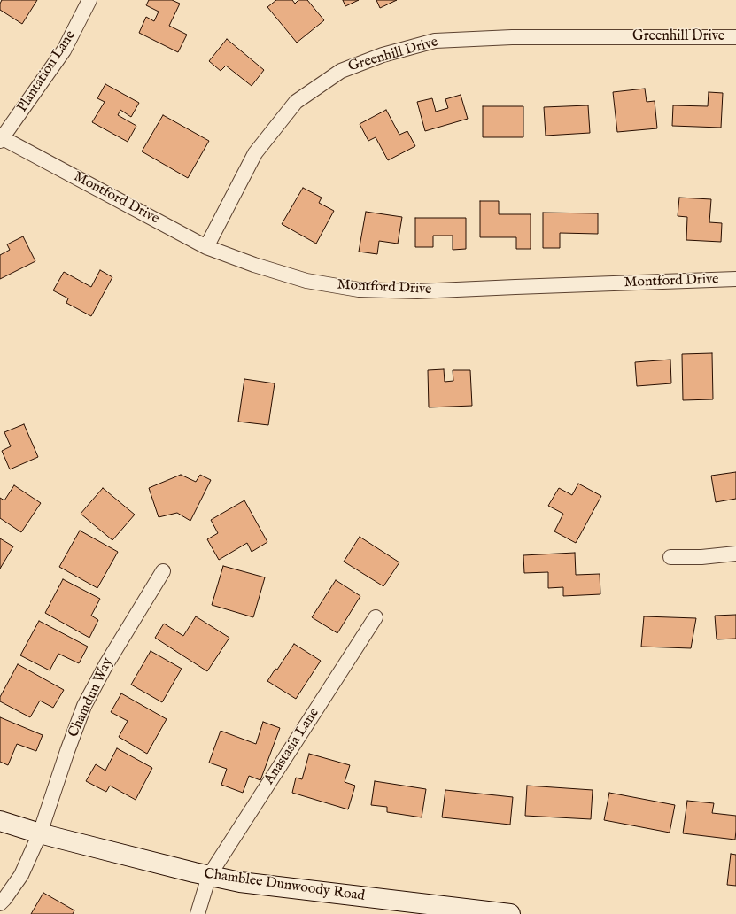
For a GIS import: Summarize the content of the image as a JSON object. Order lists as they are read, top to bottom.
{
  "streets": {
    "street": [
      "Greenhill Drive",
      "Plantation Lane",
      "Montford Drive",
      "Chamdun Way",
      "Anastasia Lane",
      "Chamblee Dunwoody Road"
    ]
  },
  "crossings": [
    ["Greenhill Drive", "Montford Drive"],
    ["Plantation Lane", "Montford Drive"],
    ["Chamdun Way", "Chamblee Dunwoody Road"],
    ["Anastasia Lane", "Chamblee Dunwoody Road"]
  ]
}
